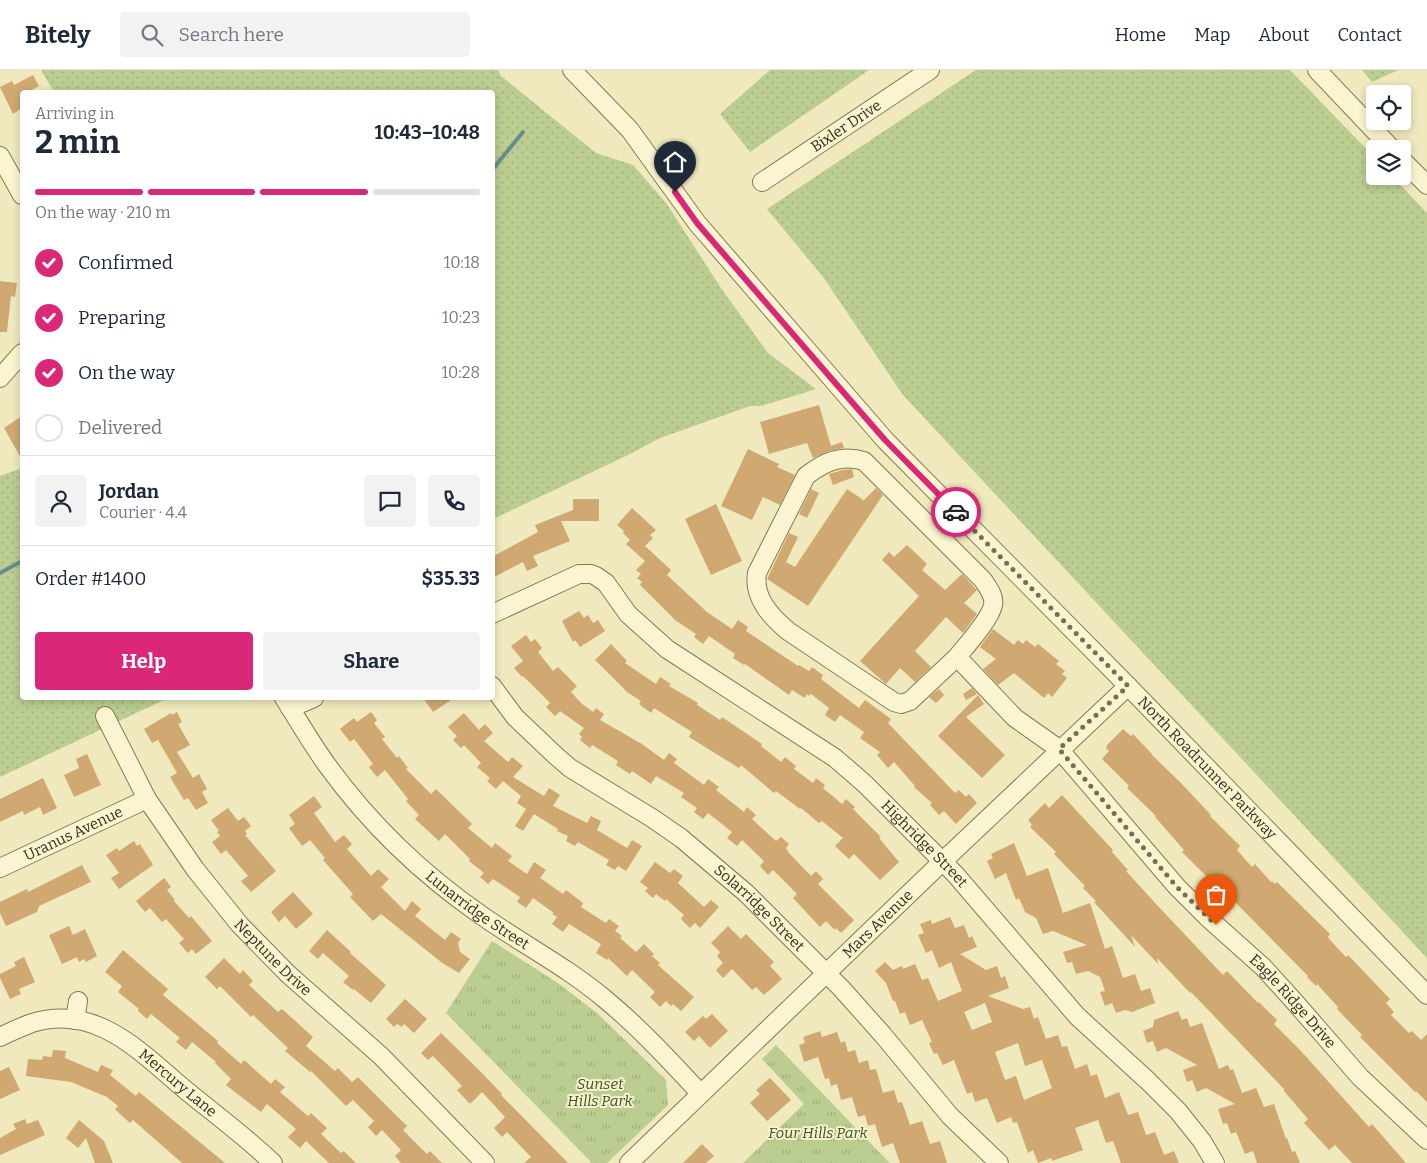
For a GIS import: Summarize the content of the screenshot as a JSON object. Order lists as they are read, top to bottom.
{
  "streets": {
    "street": [
      "Bixler Drive",
      "North Roadrunner Parkway",
      "Uranus Avenue",
      "Highridge Street",
      "Lunarridge Street",
      "Solarridge Street",
      "Mars Avenue",
      "Neptune Drive",
      "Eagle Ridge Drive",
      "Mercury Lane"
    ]
  },
  "crossings": [
    ["North Roadrunner Parkway", "Mars Avenue"],
    ["Uranus Avenue", "Neptune Drive"],
    ["Highridge Street", "Mars Avenue"],
    ["Lunarridge Street", "Mars Avenue"],
    ["Solarridge Street", "Mars Avenue"],
    ["Mars Avenue", "Eagle Ridge Drive"]
  ],
  "parks": ["Sunset Hills Park", "Four Hills Park"],
  "page": {
    "header": "Bitely",
    "search": "Search here",
    "nav": [
      "Home",
      "Map",
      "About",
      "Contact"
    ],
    "heading": ["2 min", "Arriving in", "10:43–10:48"],
    "panel": [
      "Jordan",
      "Courier · 4.4",
      "Order #1400",
      "$35.33"
    ],
    "bar": "On the way · 210 m",
    "list": [
      ["Confirmed", "10:18"],
      ["Preparing", "10:23"],
      ["On the way", "10:28"],
      "Delivered"
    ],
    "buttons": ["Help", "Share"]
  }
}
